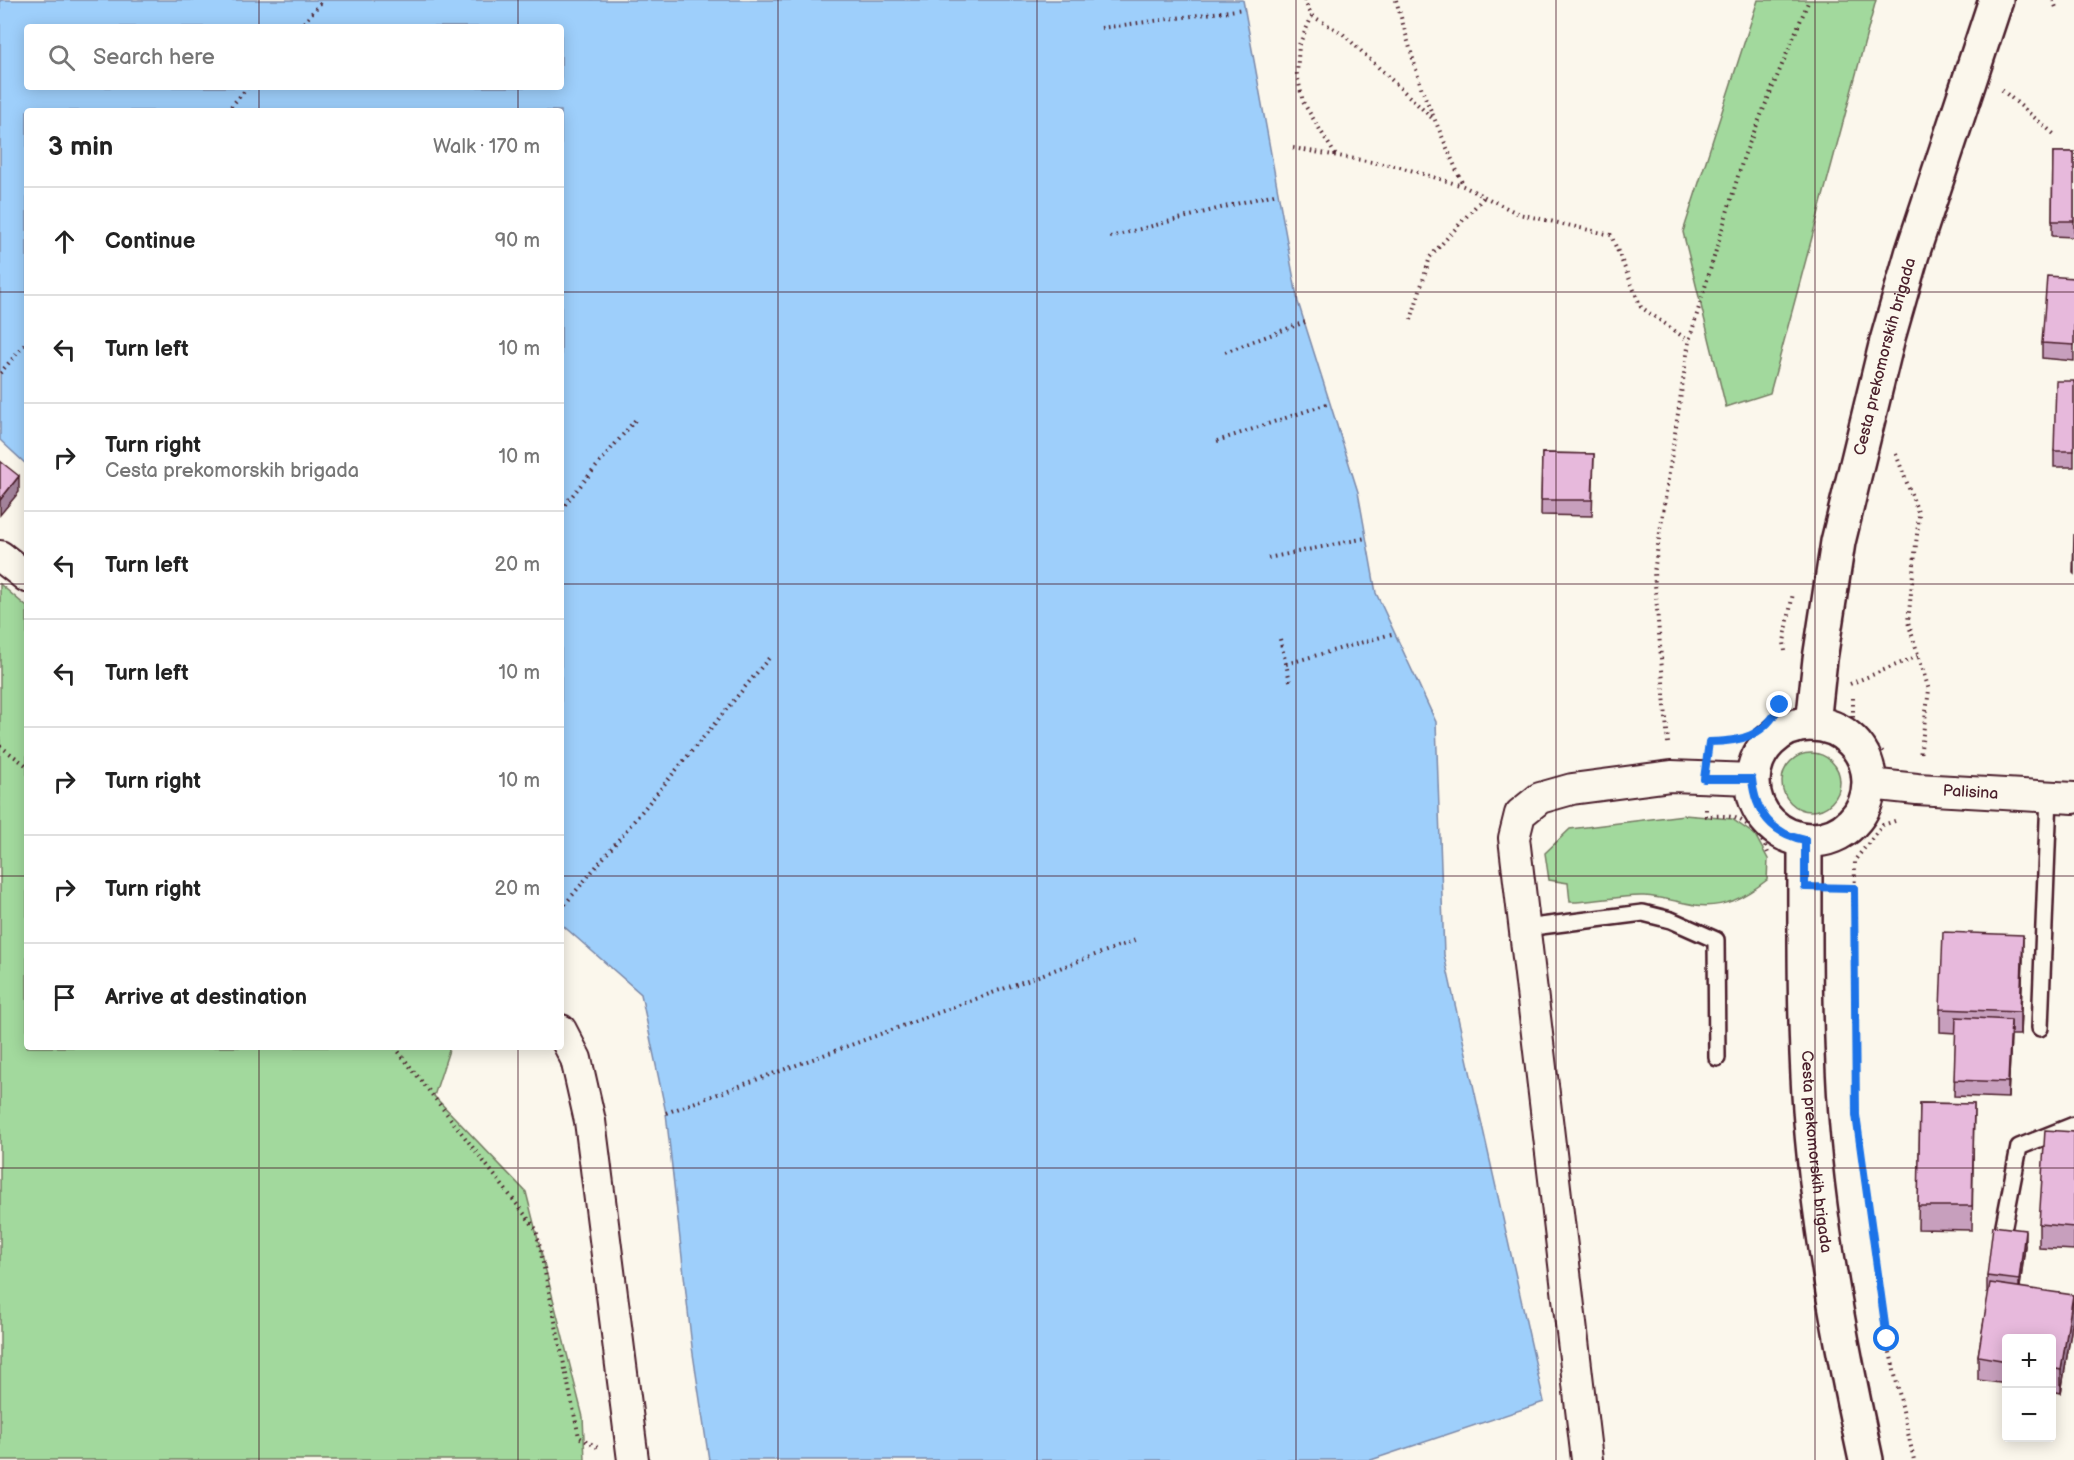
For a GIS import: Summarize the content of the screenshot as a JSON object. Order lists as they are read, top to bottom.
{
  "streets": {
    "main road": ["Cesta prekomorskih brigada"],
    "street": ["Palisina"]
  },
  "crossings": [
    ["Cesta prekomorskih brigada", "Palisina"]
  ],
  "page": {
    "search": "Search here",
    "heading": ["3 min", "Walk · 170 m"],
    "list": [
      ["Continue", "90 m"],
      ["Turn left", "10 m"],
      ["Turn right", "Cesta prekomorskih brigada", "10 m"],
      ["Turn left", "20 m"],
      ["Turn left", "10 m"],
      ["Turn right", "10 m"],
      ["Turn right", "20 m"],
      "Arrive at destination"
    ],
    "map_buttons": ["+", "−"]
  }
}
